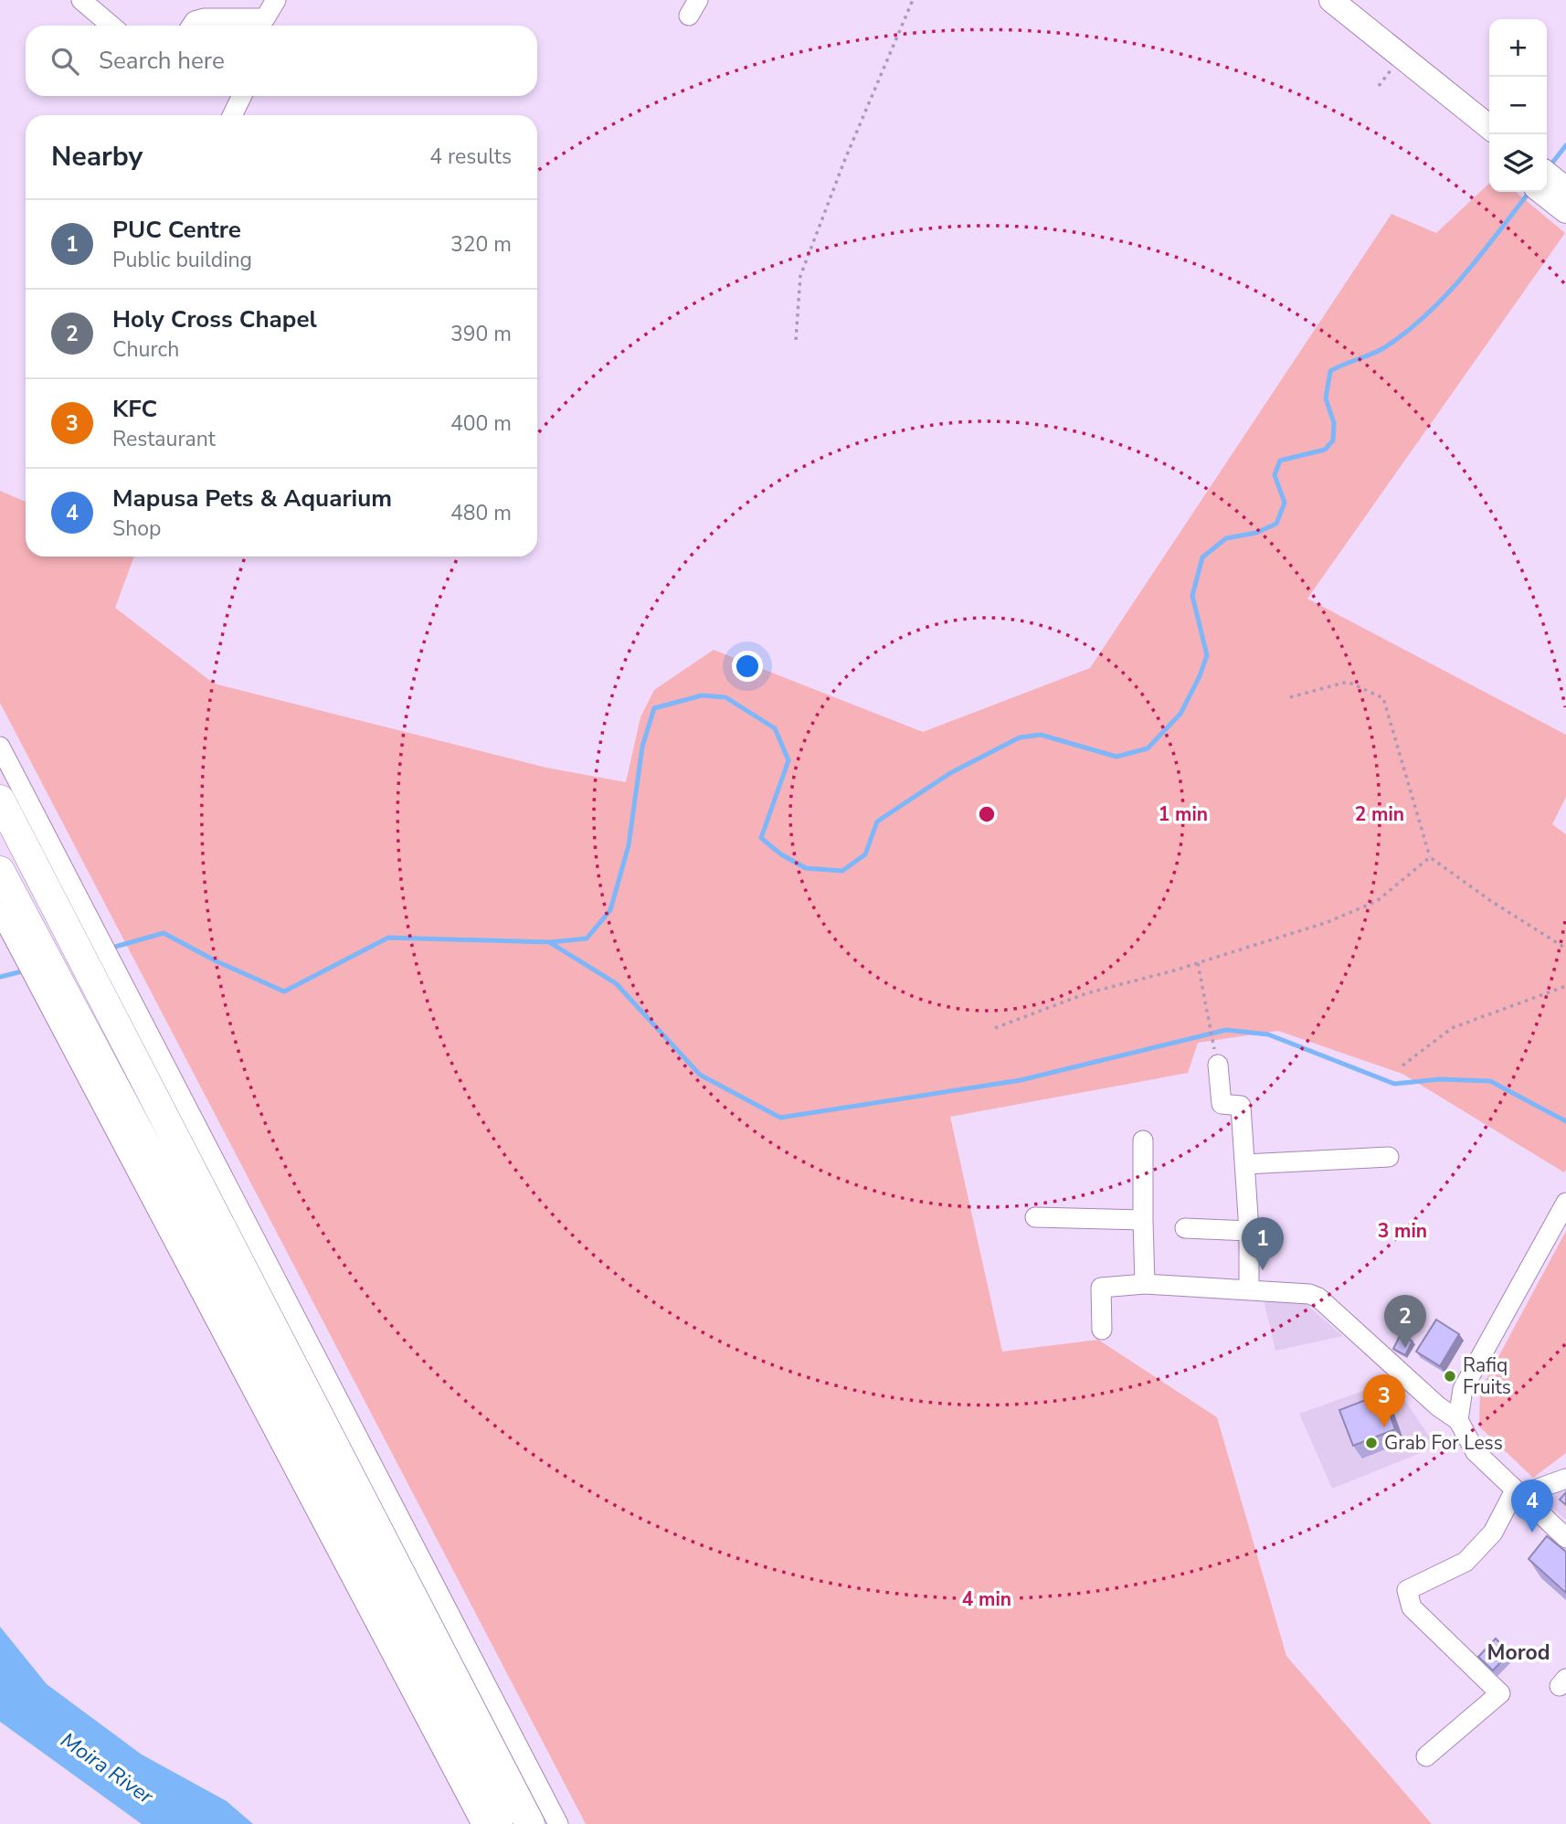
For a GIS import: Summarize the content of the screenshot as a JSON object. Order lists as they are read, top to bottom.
{
  "districts": ["Morod"],
  "water": ["Moira River"],
  "places": ["Rafiq Fruits", "Grab For Less"],
  "page": {
    "map_buttons": ["+", "−"],
    "search": "Search here",
    "heading": ["Nearby", "4 results"],
    "list": [
      {
        "mark": "1",
        "name": "PUC Centre",
        "note": "Public building",
        "value": "320 m"
      },
      {
        "mark": "2",
        "name": "Holy Cross Chapel",
        "note": "Church",
        "value": "390 m"
      },
      {
        "mark": "3",
        "name": "KFC",
        "note": "Restaurant",
        "value": "400 m"
      },
      {
        "mark": "4",
        "name": "Mapusa Pets & Aquarium",
        "note": "Shop",
        "value": "480 m"
      }
    ],
    "pins": [
      "1",
      "2",
      "3",
      "4"
    ]
  },
  "rings": [
    "1 min",
    "2 min",
    "3 min",
    "4 min"
  ]
}
